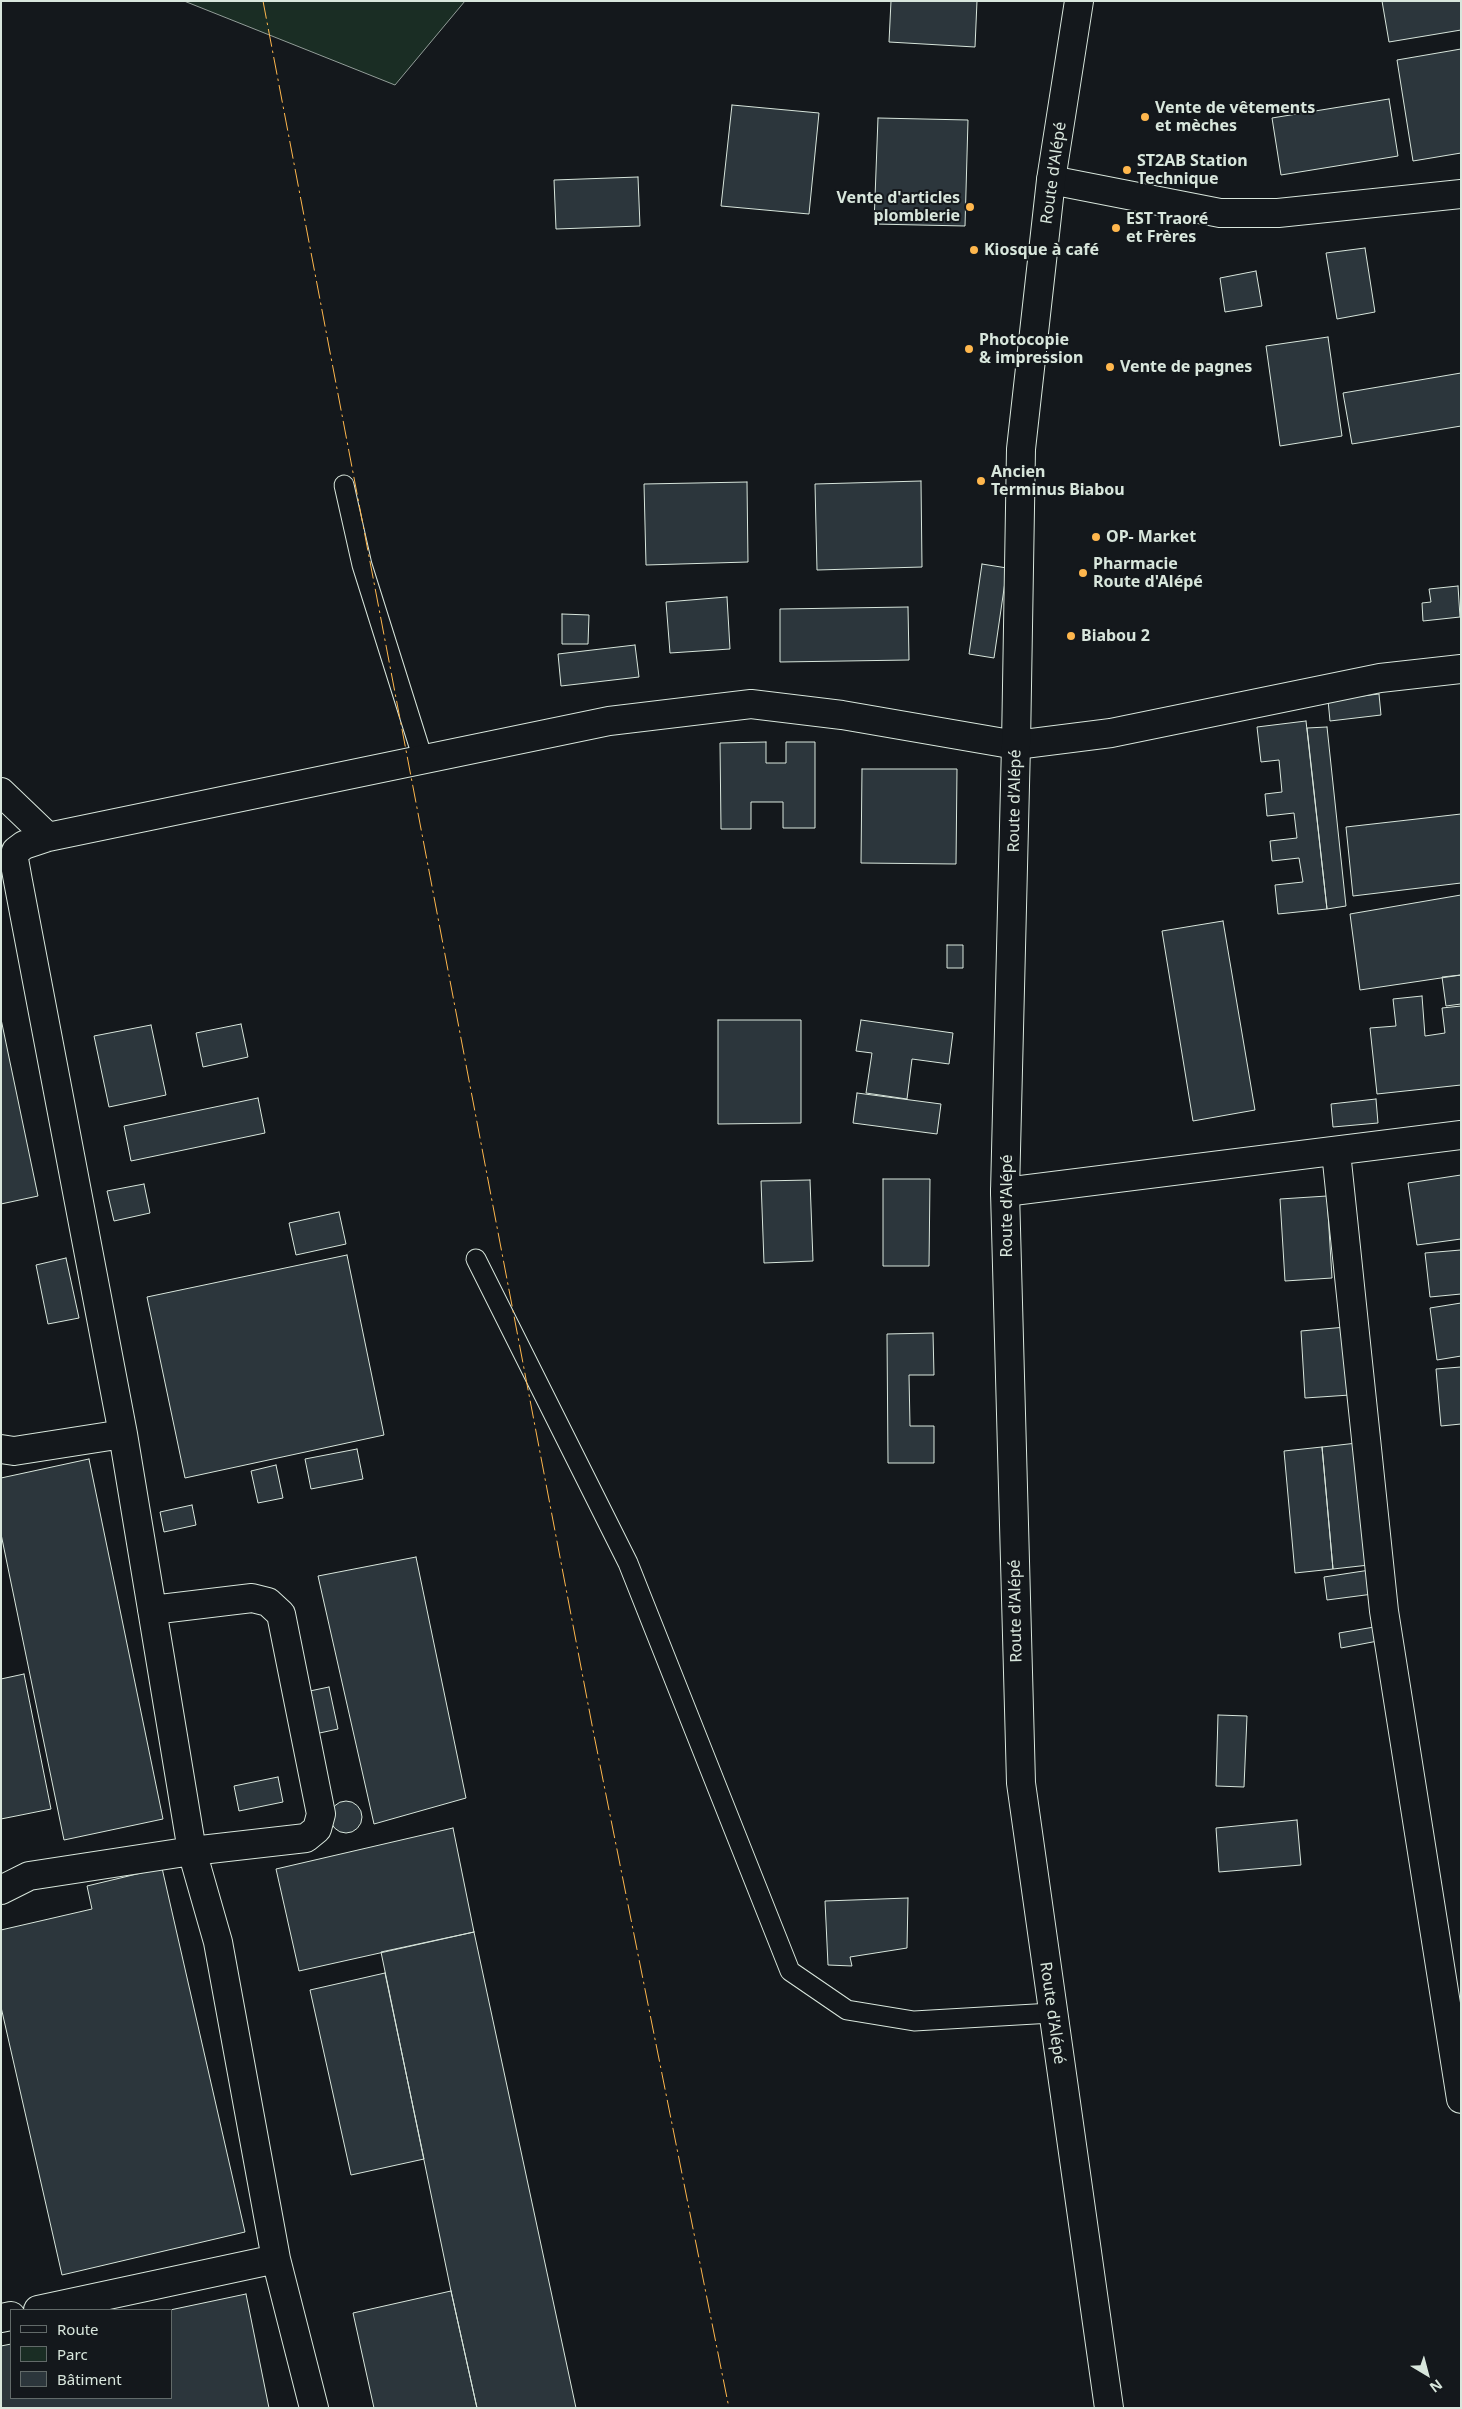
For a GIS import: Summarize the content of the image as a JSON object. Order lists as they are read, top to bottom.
{
  "streets": {
    "street": ["Route d'Alépé"]
  },
  "places": [
    "Vente de vêtements et mèches",
    "ST2AB Station Technique",
    "Vente d'articles plomblerie",
    "EST Traoré et Frères",
    "Kiosque à café",
    "Photocopie & impression",
    "Vente de pagnes",
    "Ancien Terminus Biabou",
    "OP- Market",
    "Pharmacie Route d'Alépé",
    "Biabou 2"
  ],
  "legend": ["Route", "Parc", "Bâtiment"],
  "north": "bottom right"
}
